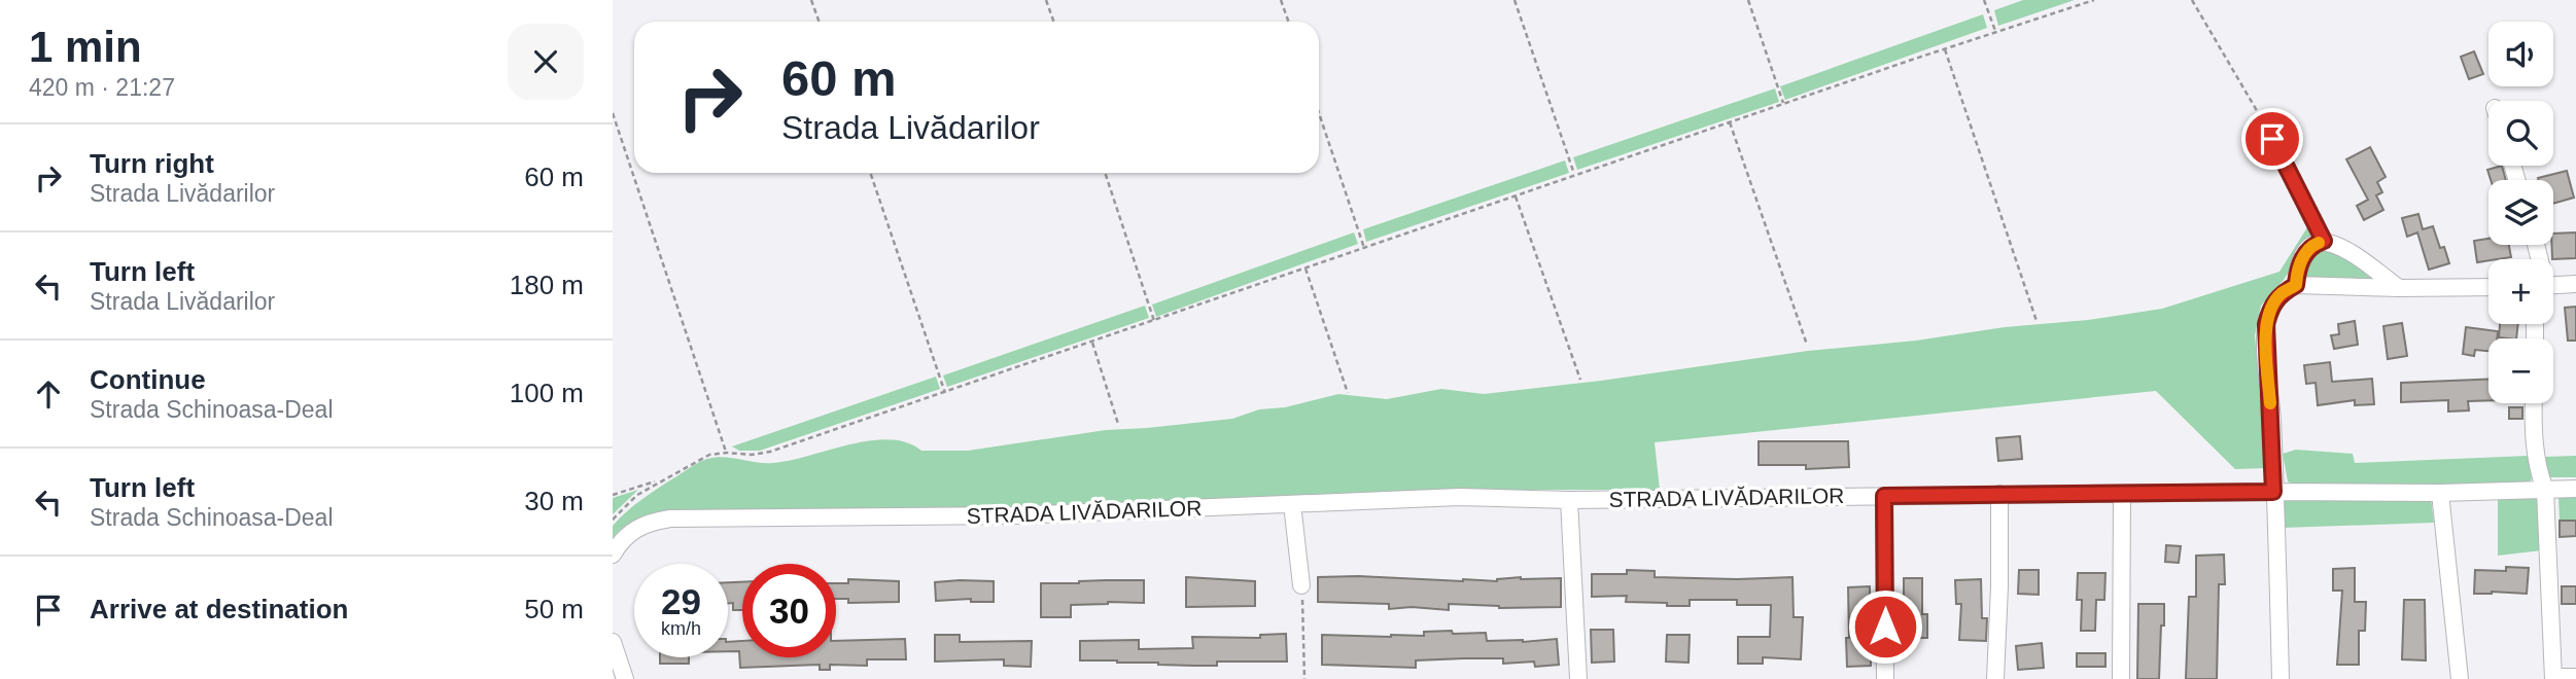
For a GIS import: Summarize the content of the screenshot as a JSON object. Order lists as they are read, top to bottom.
{
  "streets": {
    "street": ["STRADA LIVĂDARILOR"]
  },
  "page": {
    "heading": ["1 min", "420 m · 21:27"],
    "map_buttons": ["+", "−"],
    "turn": ["60 m", "Strada Livădarilor"],
    "list": [
      {
        "name": "Turn right",
        "note": "Strada Livădarilor",
        "value": "60 m"
      },
      {
        "name": "Turn left",
        "note": "Strada Livădarilor",
        "value": "180 m"
      },
      {
        "name": "Continue",
        "note": "Strada Schinoasa-Deal",
        "value": "100 m"
      },
      {
        "name": "Turn left",
        "note": "Strada Schinoasa-Deal",
        "value": "30 m"
      },
      {
        "name": "Arrive at destination",
        "value": "50 m"
      }
    ],
    "speed": "29 km/h",
    "limit": "30"
  }
}
